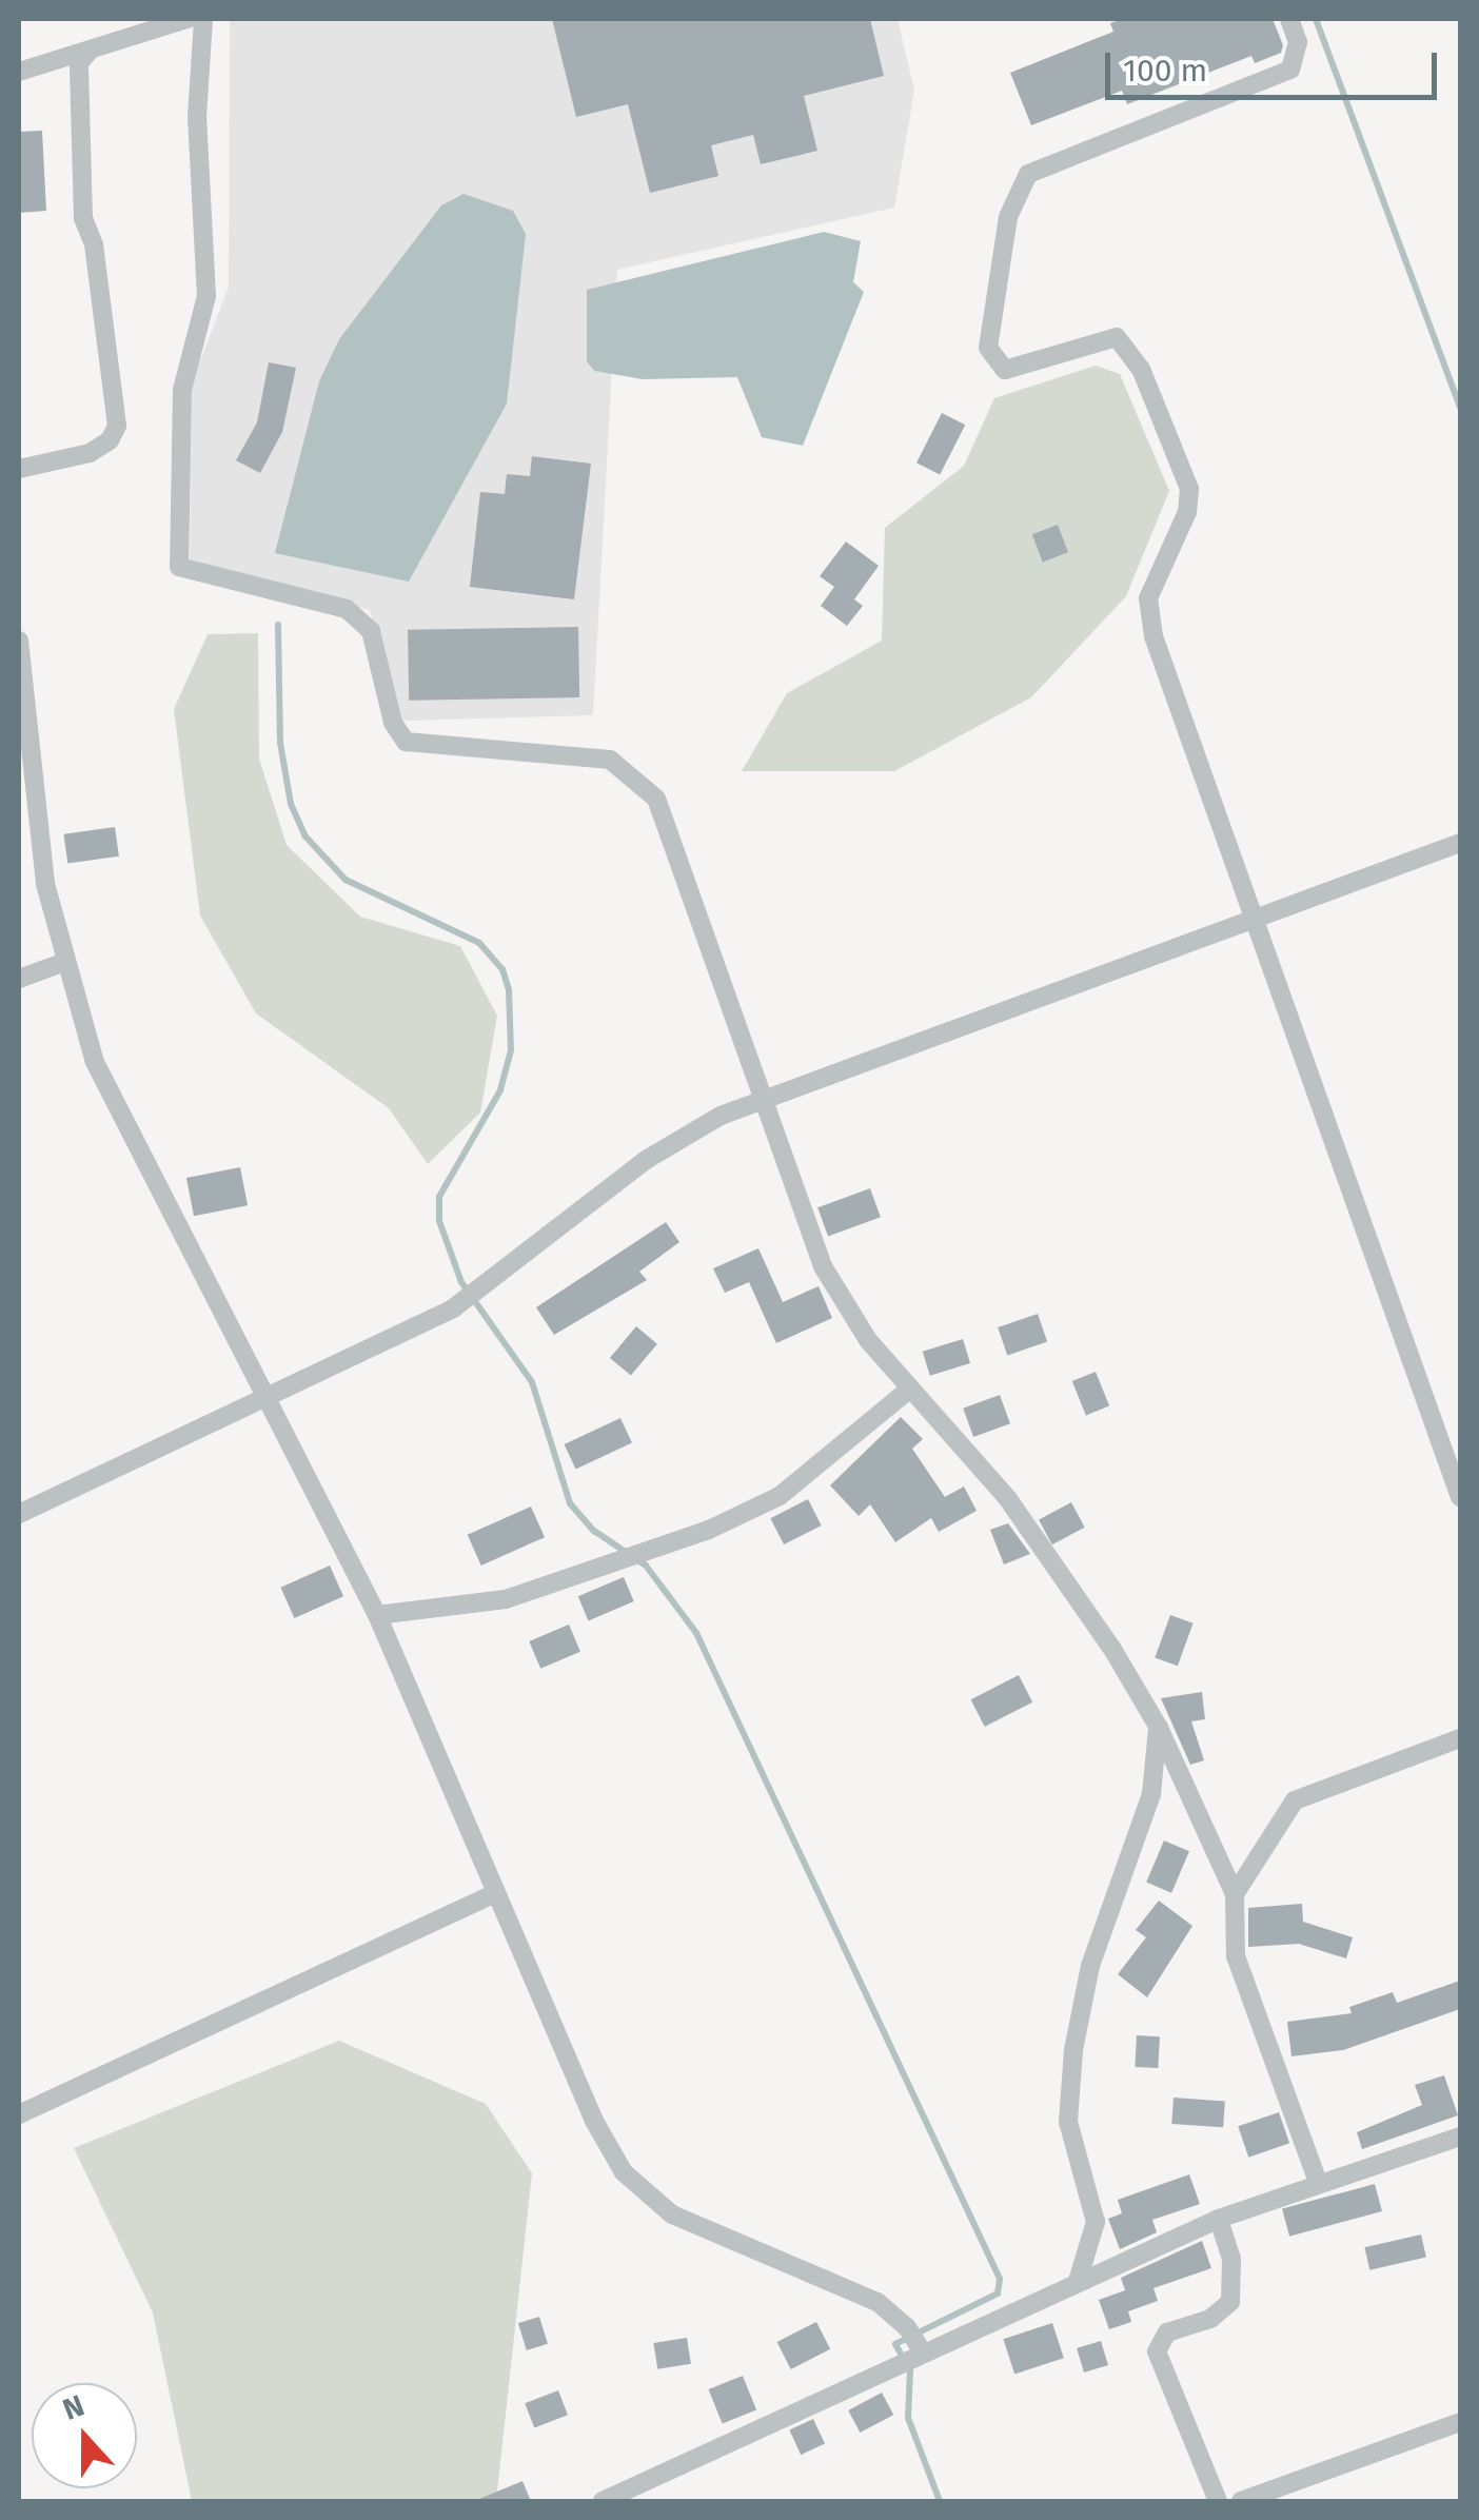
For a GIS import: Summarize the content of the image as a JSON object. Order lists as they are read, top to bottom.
{
  "scale_bar": "100 m",
  "north": "top"
}
